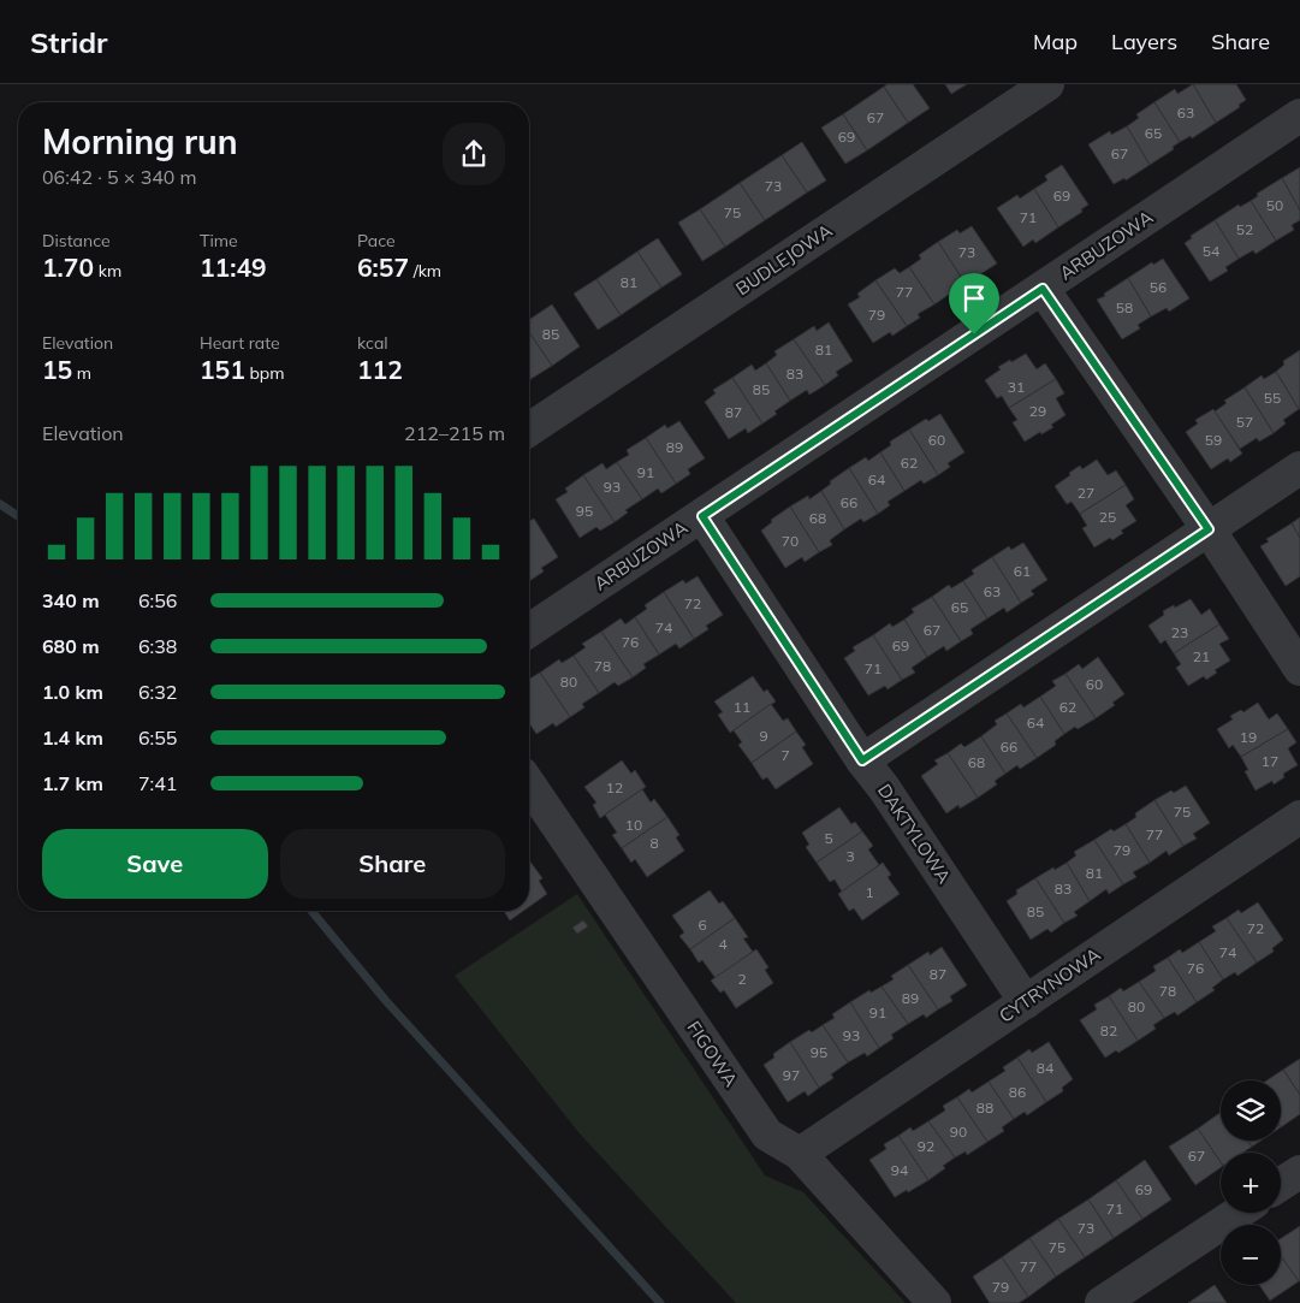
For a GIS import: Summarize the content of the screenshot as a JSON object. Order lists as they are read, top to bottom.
{
  "streets": {
    "street": [
      "ARBUZOWA",
      "BUDLEJOWA",
      "DAKTYLOWA",
      "CYTRYNOWA",
      "FIGOWA"
    ]
  },
  "crossings": [
    ["ARBUZOWA", "DAKTYLOWA"],
    ["DAKTYLOWA", "CYTRYNOWA"],
    ["CYTRYNOWA", "FIGOWA"]
  ],
  "house_numbers": [
    "63",
    "67",
    "65",
    "69",
    "67",
    "73",
    "69",
    "50",
    "75",
    "71",
    "52",
    "54",
    "73",
    "81",
    "56",
    "77",
    "58",
    "79",
    "85",
    "81",
    "83",
    "31",
    "85",
    "55",
    "29",
    "87",
    "57",
    "60",
    "59",
    "89",
    "62",
    "91",
    "64",
    "93",
    "27",
    "66",
    "95",
    "25",
    "68",
    "70",
    "61",
    "63",
    "72",
    "65",
    "74",
    "67",
    "23",
    "76",
    "69",
    "21",
    "78",
    "71",
    "80",
    "60",
    "11",
    "62",
    "64",
    "9",
    "19",
    "66",
    "7",
    "17",
    "68",
    "12",
    "75",
    "10",
    "77",
    "5",
    "8",
    "79",
    "3",
    "81",
    "83",
    "1",
    "85",
    "6",
    "72",
    "4",
    "74",
    "76",
    "87",
    "2",
    "78",
    "89",
    "80",
    "91",
    "82",
    "93",
    "95",
    "84",
    "97",
    "86",
    "88",
    "90",
    "92",
    "67",
    "94",
    "69",
    "71",
    "73",
    "75",
    "77",
    "79"
  ],
  "page": {
    "header": "Stridr",
    "nav": ["Map", "Layers", "Share"],
    "heading": ["Morning run", "06:42 · 5 × 340 m"],
    "stats": [
      ["Distance", "1.70 km"],
      ["Time", "11:49"],
      ["Pace", "6:57 /km"],
      ["Elevation", "15 m"],
      ["Heart rate", "151 bpm"],
      ["kcal", "112"]
    ],
    "chart": ["Elevation", "212–215 m"],
    "list": [
      {
        "name": "340 m",
        "note": "6:56"
      },
      {
        "name": "680 m",
        "note": "6:38"
      },
      {
        "name": "1.0 km",
        "note": "6:32"
      },
      {
        "name": "1.4 km",
        "note": "6:55"
      },
      {
        "name": "1.7 km",
        "note": "7:41"
      }
    ],
    "buttons": ["Save", "Share"],
    "map_buttons": ["+", "−"]
  }
}
